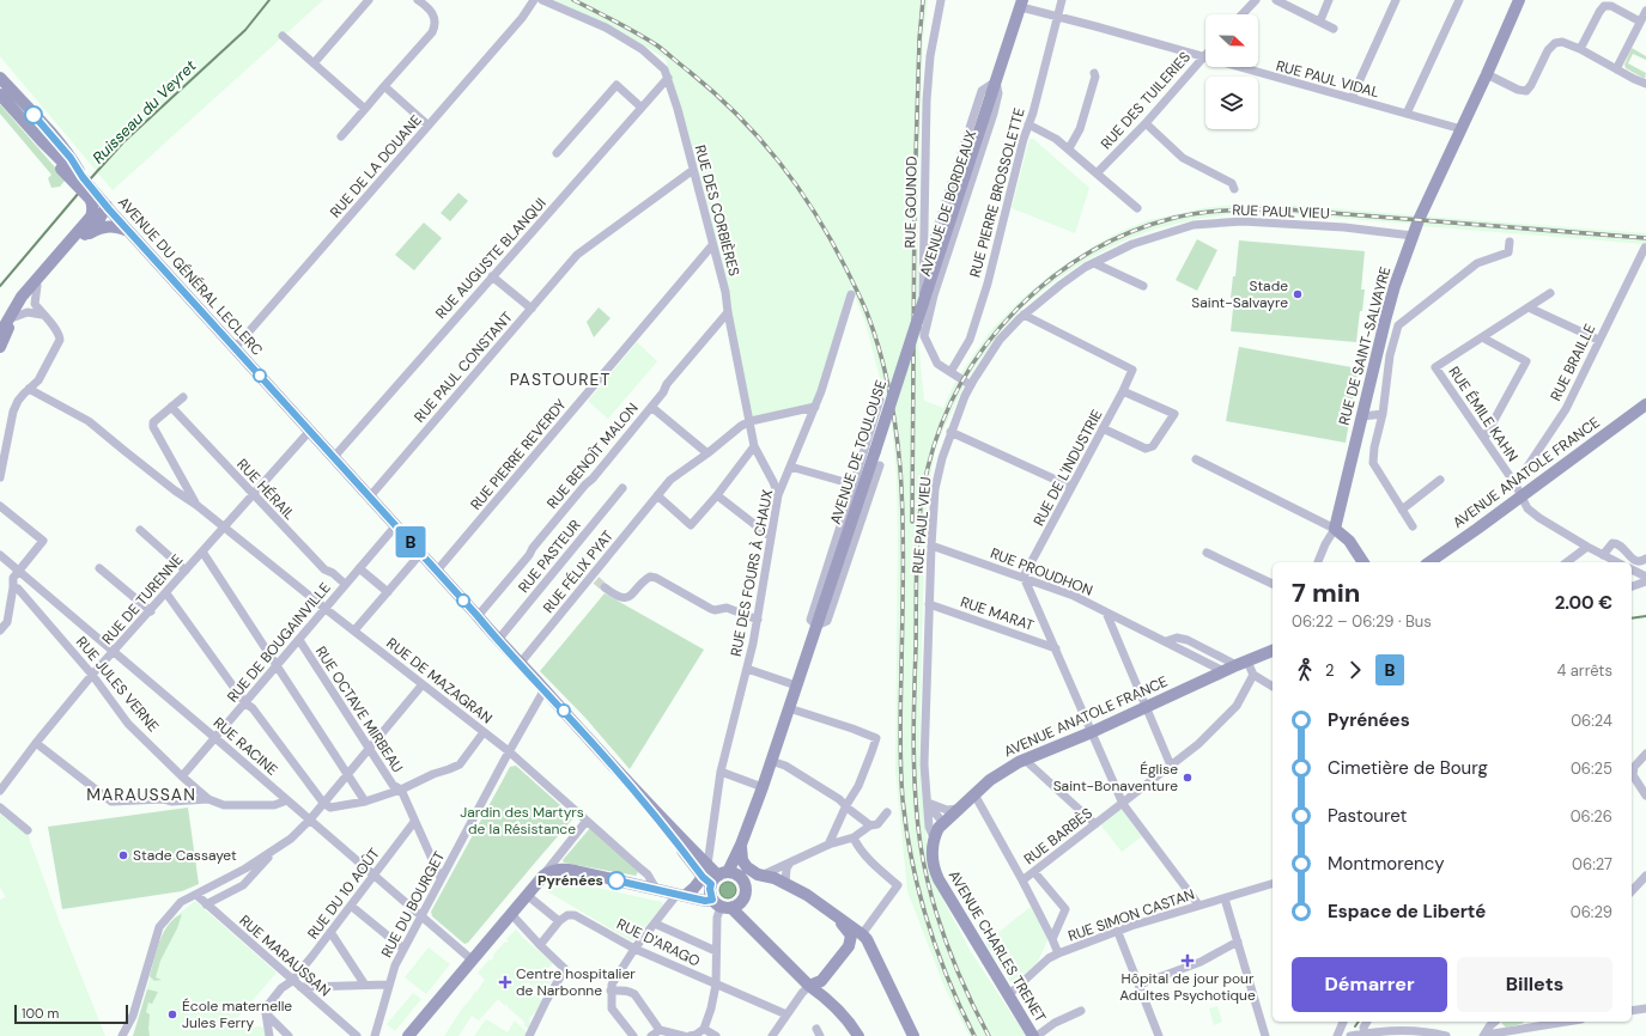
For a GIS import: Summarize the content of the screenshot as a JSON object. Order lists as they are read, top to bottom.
{
  "streets": {
    "main road": [
      "AVENUE DE BORDEAUX",
      "AVENUE DU GÉNÉRAL LECLERC",
      "RUE DE SAINT-SALVAYRE",
      "AVENUE DE TOULOUSE",
      "AVENUE ANATOLE FRANCE",
      "AVENUE CHARLES TRENET"
    ],
    "street": [
      "RUE PAUL VIDAL",
      "RUE DES TUILERIES",
      "RUE DE LA DOUANE",
      "RUE PIERRE BROSSOLETTE",
      "RUE GOUNOD",
      "RUE DES CORBIÈRES",
      "RUE PAUL VIEU",
      "RUE AUGUSTE BLANQUI",
      "RUE BRAILLE",
      "RUE PAUL CONSTANT",
      "RUE ÉMILE KAHN",
      "RUE PIERRE REVERDY",
      "RUE BENOÎT MALON",
      "RUE DE L'INDUSTRIE",
      "RUE HÉRAIL",
      "RUE PASTEUR",
      "RUE FÉLIX PYAT",
      "RUE PROUDHON",
      "RUE DES FOURS À CHAUX",
      "RUE DE TURENNE",
      "RUE MARAT",
      "RUE DE BOUGAINVILLE",
      "RUE DE MAZAGRAN",
      "RUE JULES VERNE",
      "RUE OCTAVE MIRBEAU",
      "RUE RACINE",
      "RUE BARBÈS",
      "RUE DU 10 AOÛT",
      "RUE DU BOURGET",
      "RUE SIMON CASTAN",
      "RUE D'ARAGO",
      "RUE MARAUSSAN"
    ]
  },
  "crossings": [
    ["RUE PAUL VIDAL", "RUE DES TUILERIES"],
    ["RUE PAUL VIDAL", "RUE PIERRE BROSSOLETTE"],
    ["RUE PAUL VIDAL", "AVENUE DE BORDEAUX"],
    ["RUE PAUL VIDAL", "RUE DE SAINT-SALVAYRE"],
    ["RUE DE LA DOUANE", "AVENUE DU GÉNÉRAL LECLERC"],
    ["RUE PIERRE BROSSOLETTE", "RUE GOUNOD"],
    ["RUE GOUNOD", "AVENUE DE BORDEAUX"],
    ["RUE GOUNOD", "RUE PAUL VIEU"],
    ["AVENUE DE BORDEAUX", "AVENUE DE TOULOUSE"],
    ["RUE DES CORBIÈRES", "RUE AUGUSTE BLANQUI"],
    ["RUE DES CORBIÈRES", "RUE PAUL CONSTANT"],
    ["RUE DES CORBIÈRES", "RUE PIERRE REVERDY"],
    ["RUE DES CORBIÈRES", "RUE BENOÎT MALON"],
    ["RUE DES CORBIÈRES", "RUE FÉLIX PYAT"],
    ["RUE DES CORBIÈRES", "RUE DES FOURS À CHAUX"],
    ["RUE PAUL VIEU", "RUE DE SAINT-SALVAYRE"],
    ["RUE PAUL VIEU", "RUE DE L'INDUSTRIE"],
    ["RUE PAUL VIEU", "AVENUE ANATOLE FRANCE"],
    ["RUE PAUL VIEU", "RUE PROUDHON"],
    ["RUE PAUL VIEU", "RUE MARAT"],
    ["RUE PAUL VIEU", "AVENUE CHARLES TRENET"],
    ["RUE AUGUSTE BLANQUI", "AVENUE DU GÉNÉRAL LECLERC"],
    ["AVENUE DU GÉNÉRAL LECLERC", "RUE PAUL CONSTANT"],
    ["AVENUE DU GÉNÉRAL LECLERC", "AVENUE DE TOULOUSE"],
    ["AVENUE DU GÉNÉRAL LECLERC", "RUE PIERRE REVERDY"],
    ["AVENUE DU GÉNÉRAL LECLERC", "RUE BENOÎT MALON"],
    ["AVENUE DU GÉNÉRAL LECLERC", "RUE PASTEUR"],
    ["AVENUE DU GÉNÉRAL LECLERC", "RUE FÉLIX PYAT"],
    ["AVENUE DU GÉNÉRAL LECLERC", "RUE DES FOURS À CHAUX"],
    ["AVENUE DU GÉNÉRAL LECLERC", "RUE DE TURENNE"],
    ["AVENUE DU GÉNÉRAL LECLERC", "RUE DE BOUGAINVILLE"],
    ["AVENUE DU GÉNÉRAL LECLERC", "RUE DU BOURGET"],
    ["RUE BRAILLE", "RUE ÉMILE KAHN"],
    ["RUE ÉMILE KAHN", "AVENUE ANATOLE FRANCE"],
    ["RUE DE L'INDUSTRIE", "RUE PROUDHON"],
    ["AVENUE ANATOLE FRANCE", "RUE PROUDHON"],
    ["AVENUE ANATOLE FRANCE", "AVENUE CHARLES TRENET"],
    ["RUE HÉRAIL", "RUE DE TURENNE"],
    ["RUE HÉRAIL", "RUE DE BOUGAINVILLE"],
    ["RUE HÉRAIL", "RUE DE MAZAGRAN"],
    ["RUE DE TURENNE", "RUE DE MAZAGRAN"],
    ["RUE DE TURENNE", "RUE JULES VERNE"],
    ["RUE DE TURENNE", "RUE RACINE"],
    ["RUE DE BOUGAINVILLE", "RUE DE MAZAGRAN"],
    ["RUE DE BOUGAINVILLE", "RUE JULES VERNE"],
    ["RUE DE BOUGAINVILLE", "RUE OCTAVE MIRBEAU"],
    ["RUE DE BOUGAINVILLE", "RUE RACINE"],
    ["RUE DE MAZAGRAN", "RUE DU BOURGET"],
    ["RUE JULES VERNE", "RUE RACINE"],
    ["RUE RACINE", "RUE DU 10 AOÛT"],
    ["RUE RACINE", "RUE DU BOURGET"],
    ["RUE DU 10 AOÛT", "RUE MARAUSSAN"],
    ["RUE SIMON CASTAN", "AVENUE CHARLES TRENET"]
  ],
  "districts": ["PASTOURET", "MARAUSSAN"],
  "water": ["Ruisseau du Veyret"],
  "parks": ["Jardin des Martyrs de la Résistance"],
  "places": {
    "other": [
      "Stade Saint-Salvayre",
      "Église Saint-Bonaventure",
      "Stade Cassayet",
      "Pyrénées",
      "École maternelle Jules Ferry"
    ],
    "health": ["Hôpital de jour pour Adultes Psychotique", "Centre hospitalier de Narbonne"]
  },
  "lines": ["bus line B"],
  "scale_bar": "100 m",
  "north": "right",
  "page": {
    "on_map": "B",
    "heading": ["7 min", "06:22 – 06:29 · Bus", "2.00 €"],
    "legs": ["2", "B", "4 arrêts"],
    "list": [
      {
        "name": "Pyrénées",
        "value": "06:24"
      },
      {
        "name": "Cimetière de Bourg",
        "value": "06:25"
      },
      {
        "name": "Pastouret",
        "value": "06:26"
      },
      {
        "name": "Montmorency",
        "value": "06:27"
      },
      {
        "name": "Espace de Liberté",
        "value": "06:29"
      }
    ],
    "buttons": ["Démarrer", "Billets"],
    "scale": "100 m"
  }
}
